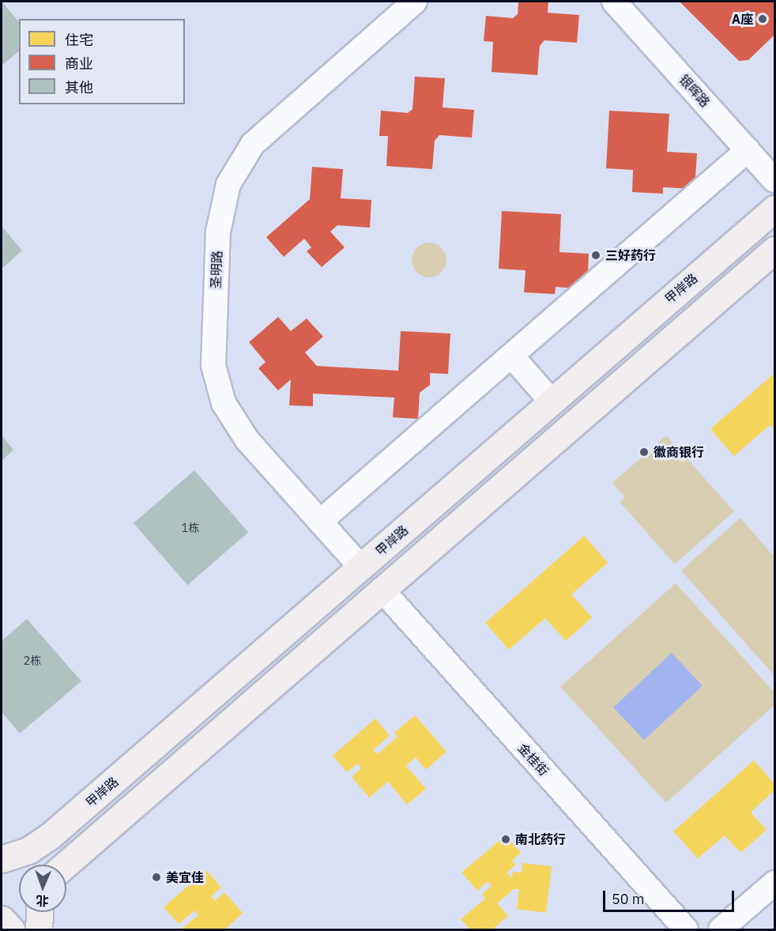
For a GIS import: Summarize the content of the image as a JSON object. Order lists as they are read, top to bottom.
{
  "streets": {
    "main road": ["甲岸路"],
    "street": ["银晖路", "圣明路", "金桂街"]
  },
  "crossings": [
    ["圣明路", "甲岸路"]
  ],
  "places": [
    "A座",
    "三好药行",
    "徽商银行",
    "南北药行",
    "美宜佳"
  ],
  "house_numbers": ["1栋", "2栋"],
  "legend": ["住宅", "商业", "其他"],
  "scale_bar": "50 m",
  "north": "bottom"
}
